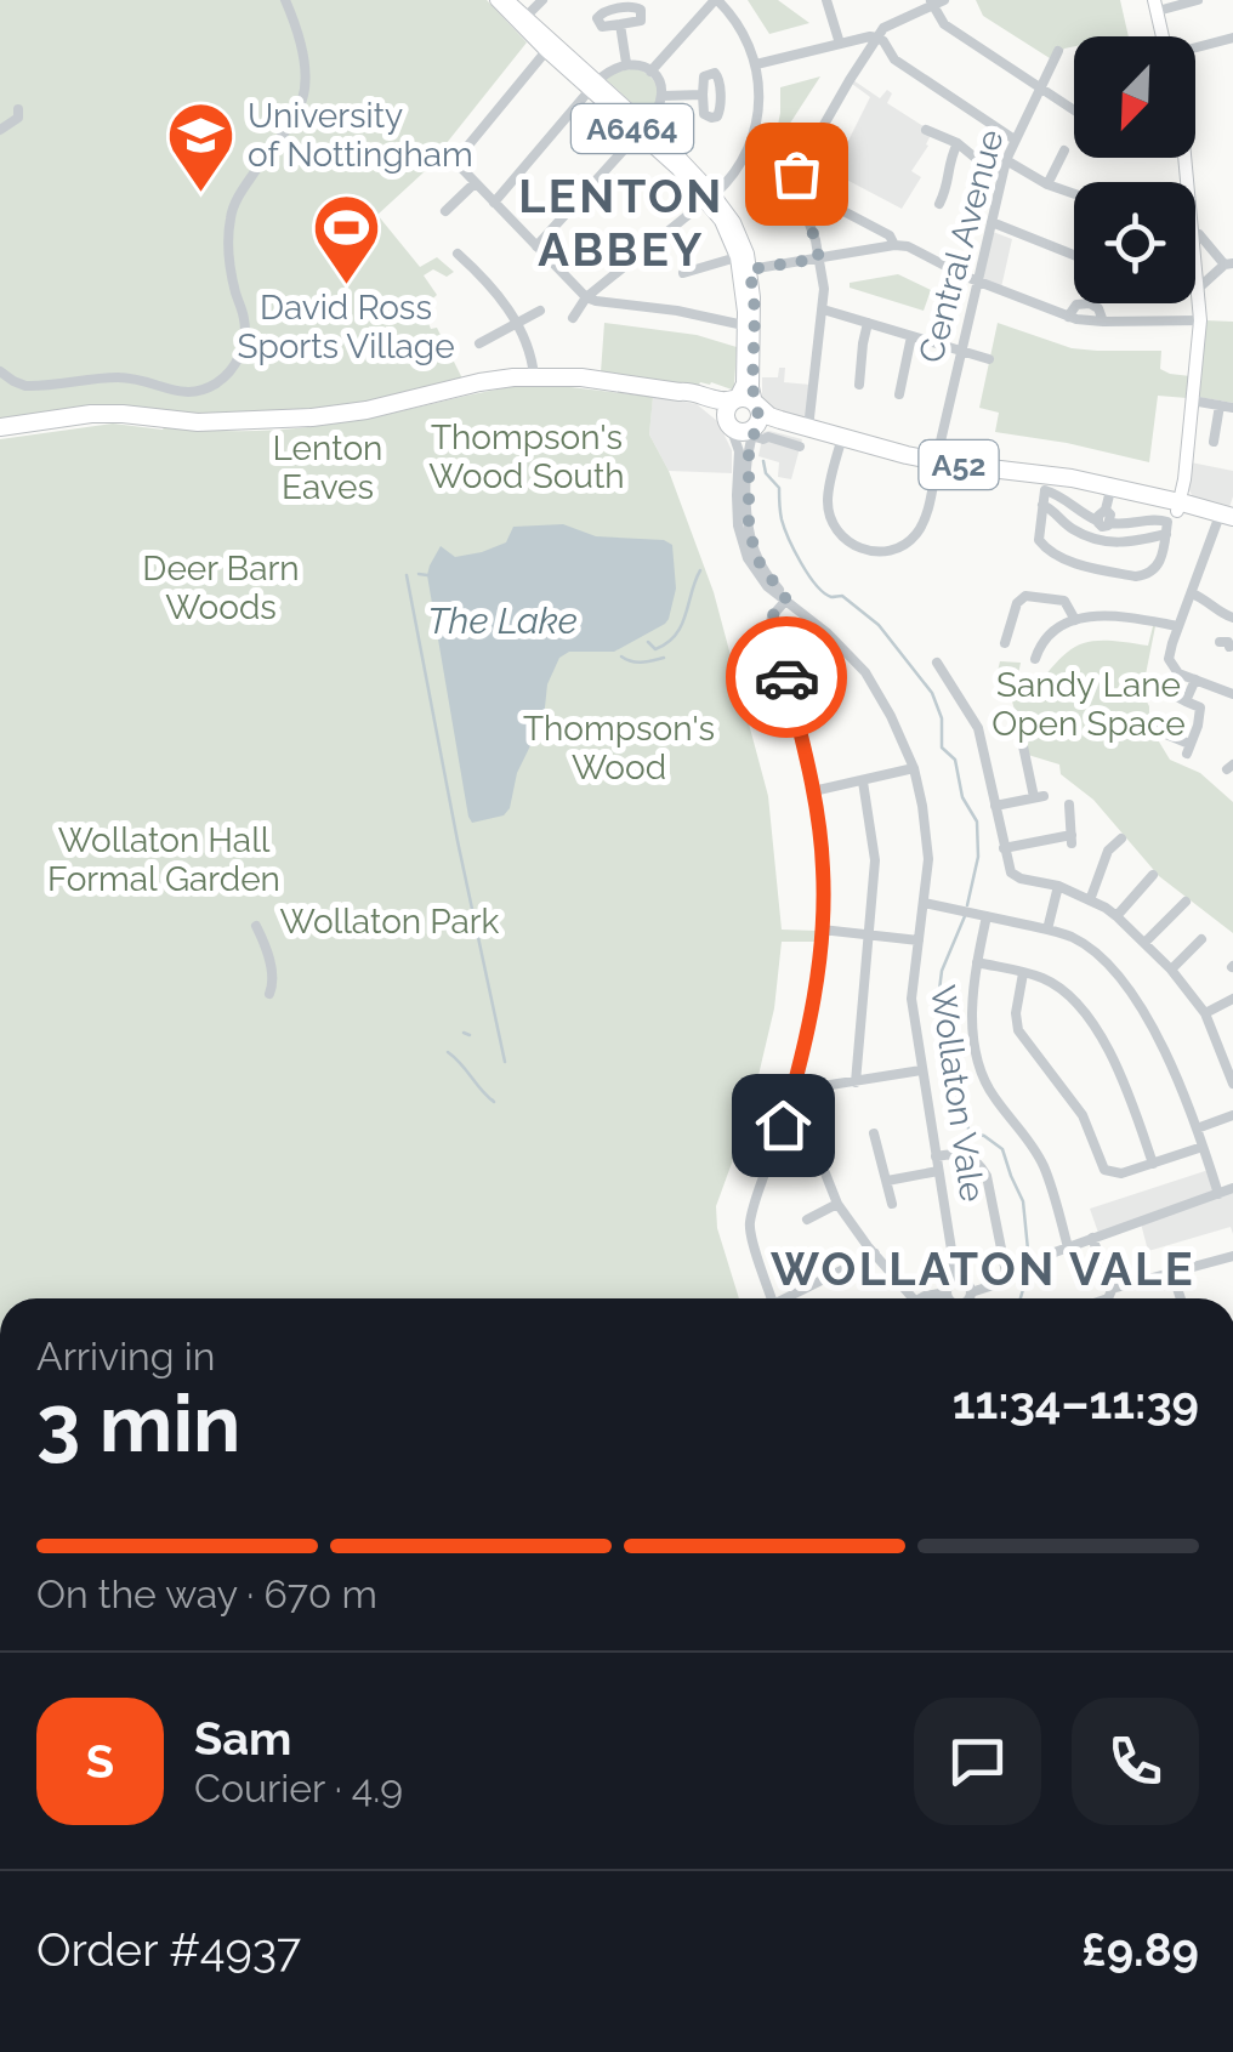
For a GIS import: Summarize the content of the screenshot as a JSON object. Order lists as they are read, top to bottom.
{
  "streets": {
    "highway": ["A52"],
    "main road": ["A6464"],
    "street": ["Central Avenue", "Wollaton Vale"]
  },
  "crossings": [
    ["A6464", "A52"],
    ["A6464", "Wollaton Vale"],
    ["Central Avenue", "A52"],
    ["A52", "Wollaton Vale"]
  ],
  "districts": ["LENTON ABBEY", "WOLLATON VALE"],
  "water": ["The Lake"],
  "parks": [
    "Thompson's Wood South",
    "Lenton Eaves",
    "Deer Barn Woods",
    "Sandy Lane Open Space",
    "Thompson's Wood",
    "Wollaton Hall Formal Garden",
    "Wollaton Park"
  ],
  "places": {
    "school or university": ["University of Nottingham"],
    "sports": ["David Ross Sports Village"]
  },
  "north": "bottom left",
  "page": {
    "heading": ["3 min", "Arriving in", "11:34–11:39"],
    "panel": [
      "Sam",
      "Courier · 4.9",
      "Order #4937",
      "£9.89"
    ],
    "bar": "On the way · 670 m",
    "round": "S"
  }
}
